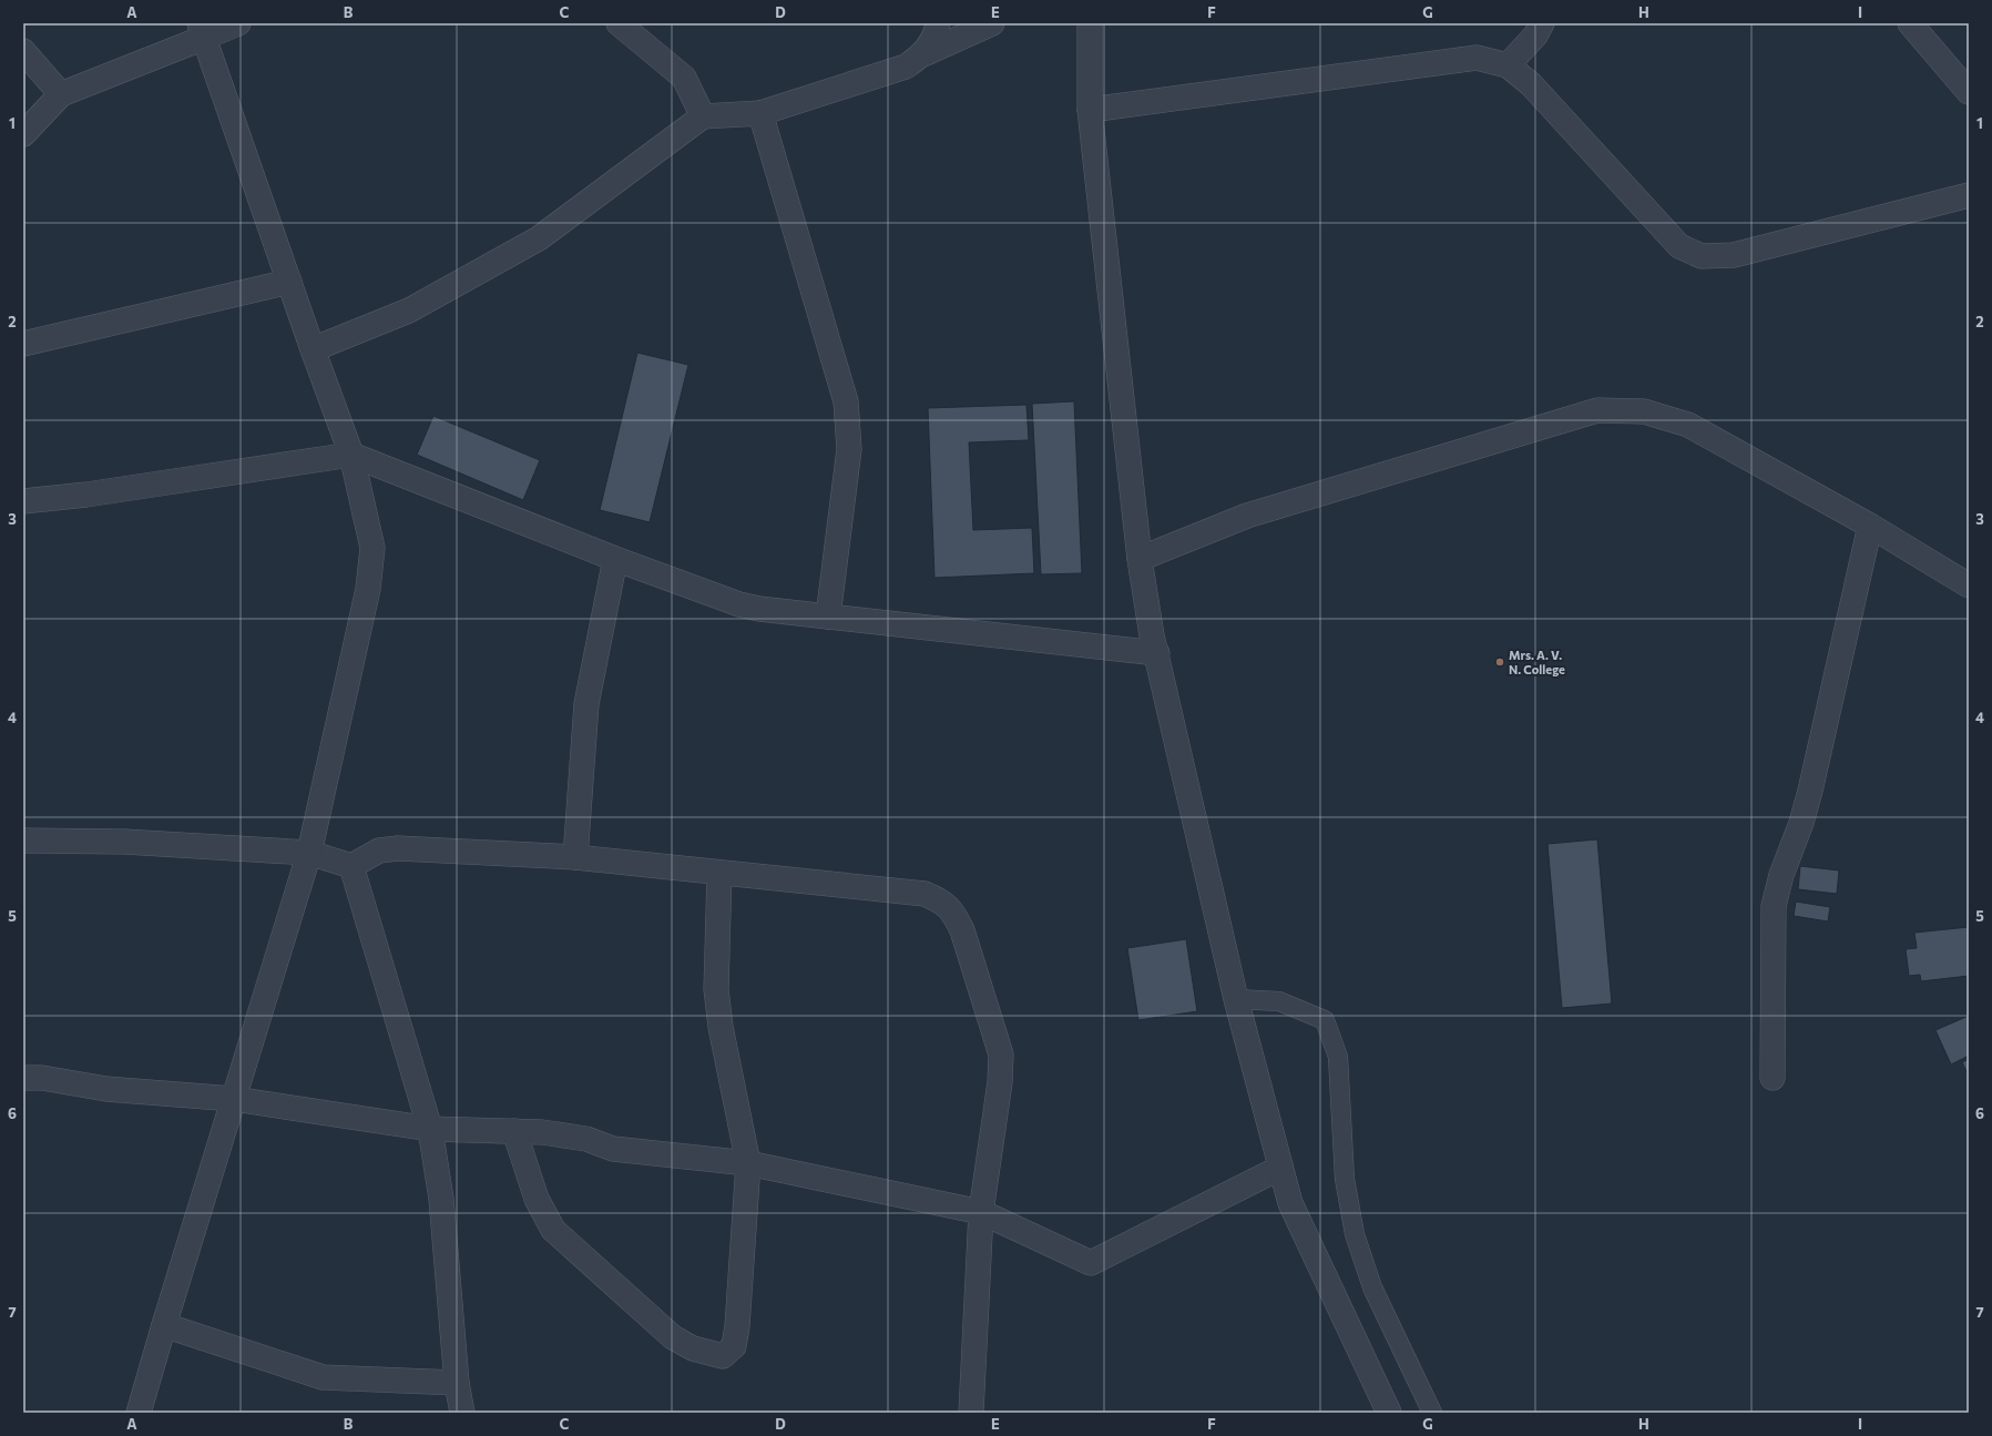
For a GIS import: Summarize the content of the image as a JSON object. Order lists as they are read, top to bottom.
{
  "places": ["Mrs. A. V. N. College"],
  "grid": {
    "columns": [
      "A",
      "B",
      "C",
      "D",
      "E",
      "F",
      "G",
      "H",
      "I"
    ],
    "rows": [
      "1",
      "2",
      "3",
      "4",
      "5",
      "6",
      "7"
    ]
  }
}
